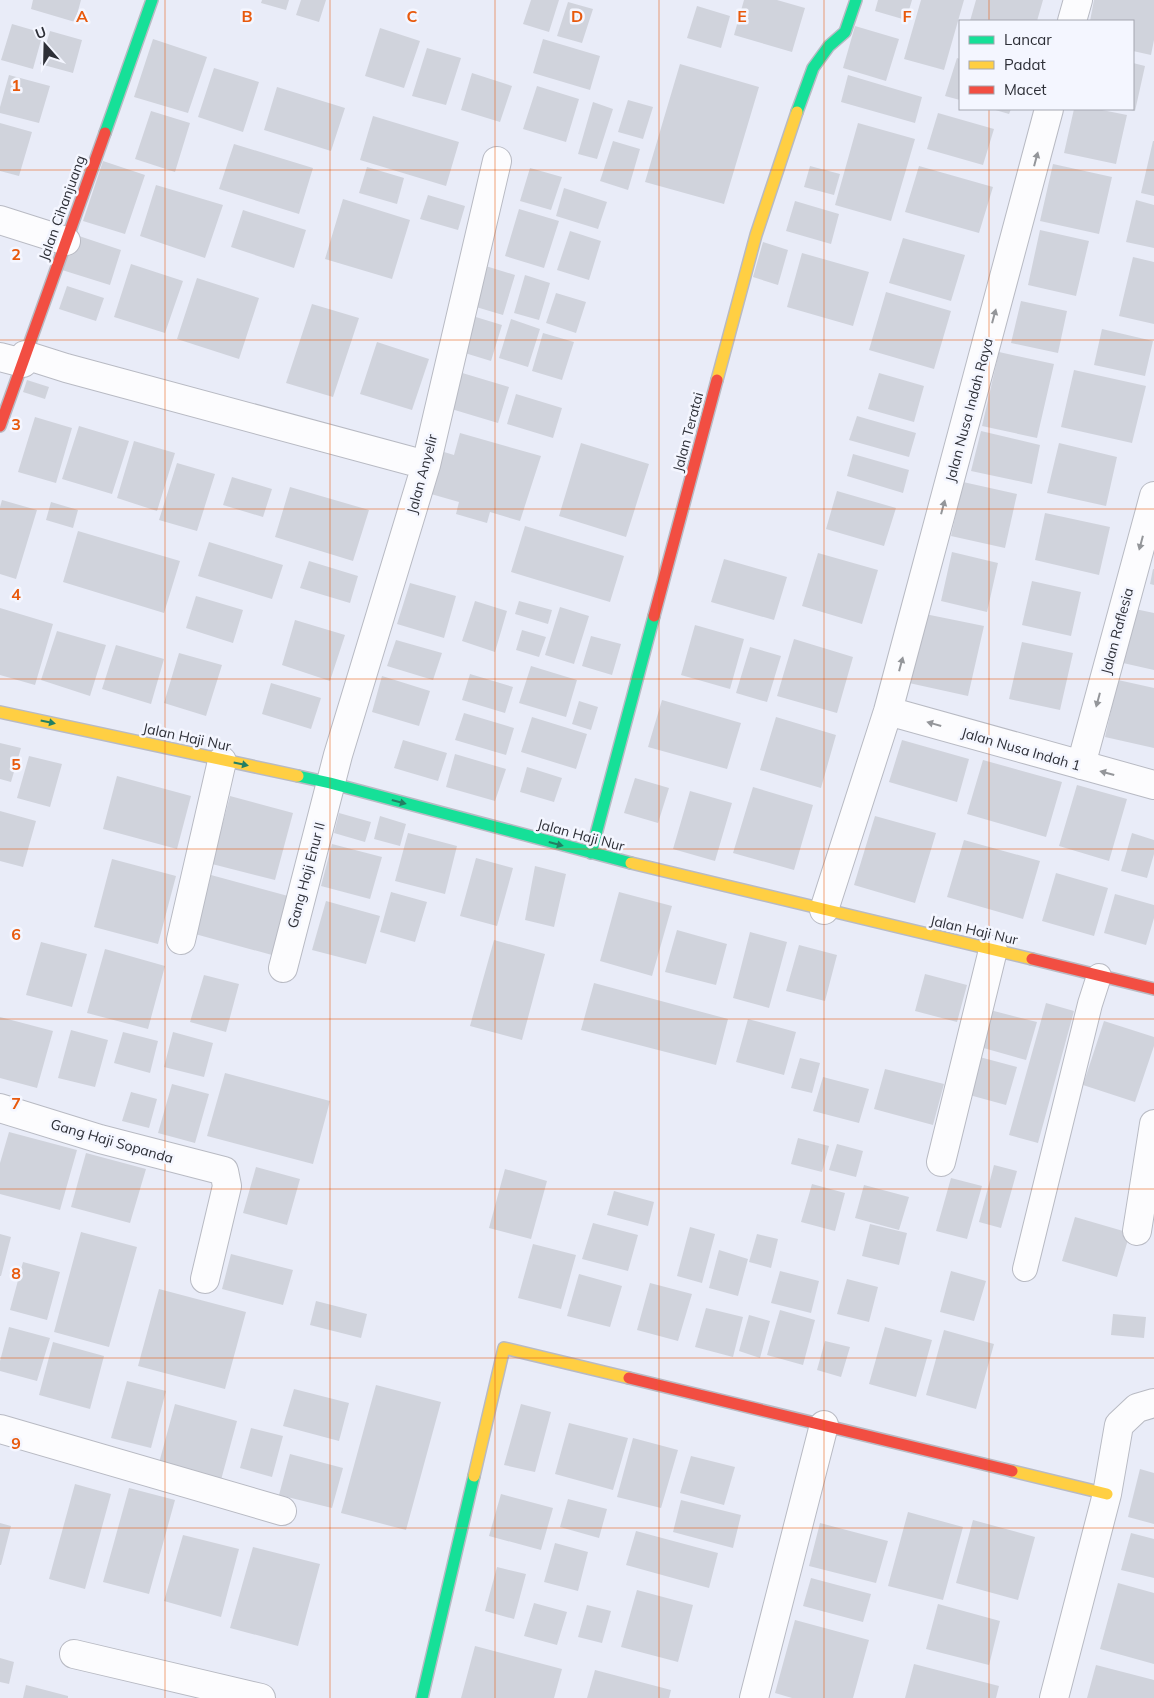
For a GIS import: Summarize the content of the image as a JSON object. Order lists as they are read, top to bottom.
{
  "streets": {
    "street": [
      "Jalan Cihanjuang",
      "Jalan Nusa Indah Raya",
      "Jalan Teratai",
      "Jalan Anyelir",
      "Jalan Raflesia",
      "Jalan Haji Nur",
      "Jalan Nusa Indah 1",
      "Gang Haji Enur II",
      "Gang Haji Sopanda"
    ]
  },
  "crossings": [
    ["Jalan Nusa Indah Raya", "Jalan Nusa Indah 1"],
    ["Jalan Teratai", "Jalan Haji Nur"],
    ["Jalan Anyelir", "Jalan Haji Nur"],
    ["Jalan Anyelir", "Gang Haji Enur II"],
    ["Jalan Raflesia", "Jalan Nusa Indah 1"],
    ["Jalan Haji Nur", "Gang Haji Enur II"]
  ],
  "one_way": [
    "Jalan Nusa Indah Raya",
    "Jalan Raflesia",
    "Jalan Haji Nur",
    "Jalan Nusa Indah 1"
  ],
  "legend": ["Lancar", "Padat", "Macet"],
  "north": "top",
  "grid": {
    "columns": [
      "A",
      "B",
      "C",
      "D",
      "E",
      "F"
    ],
    "rows": [
      "1",
      "2",
      "3",
      "4",
      "5",
      "6",
      "7",
      "8",
      "9"
    ]
  }
}
